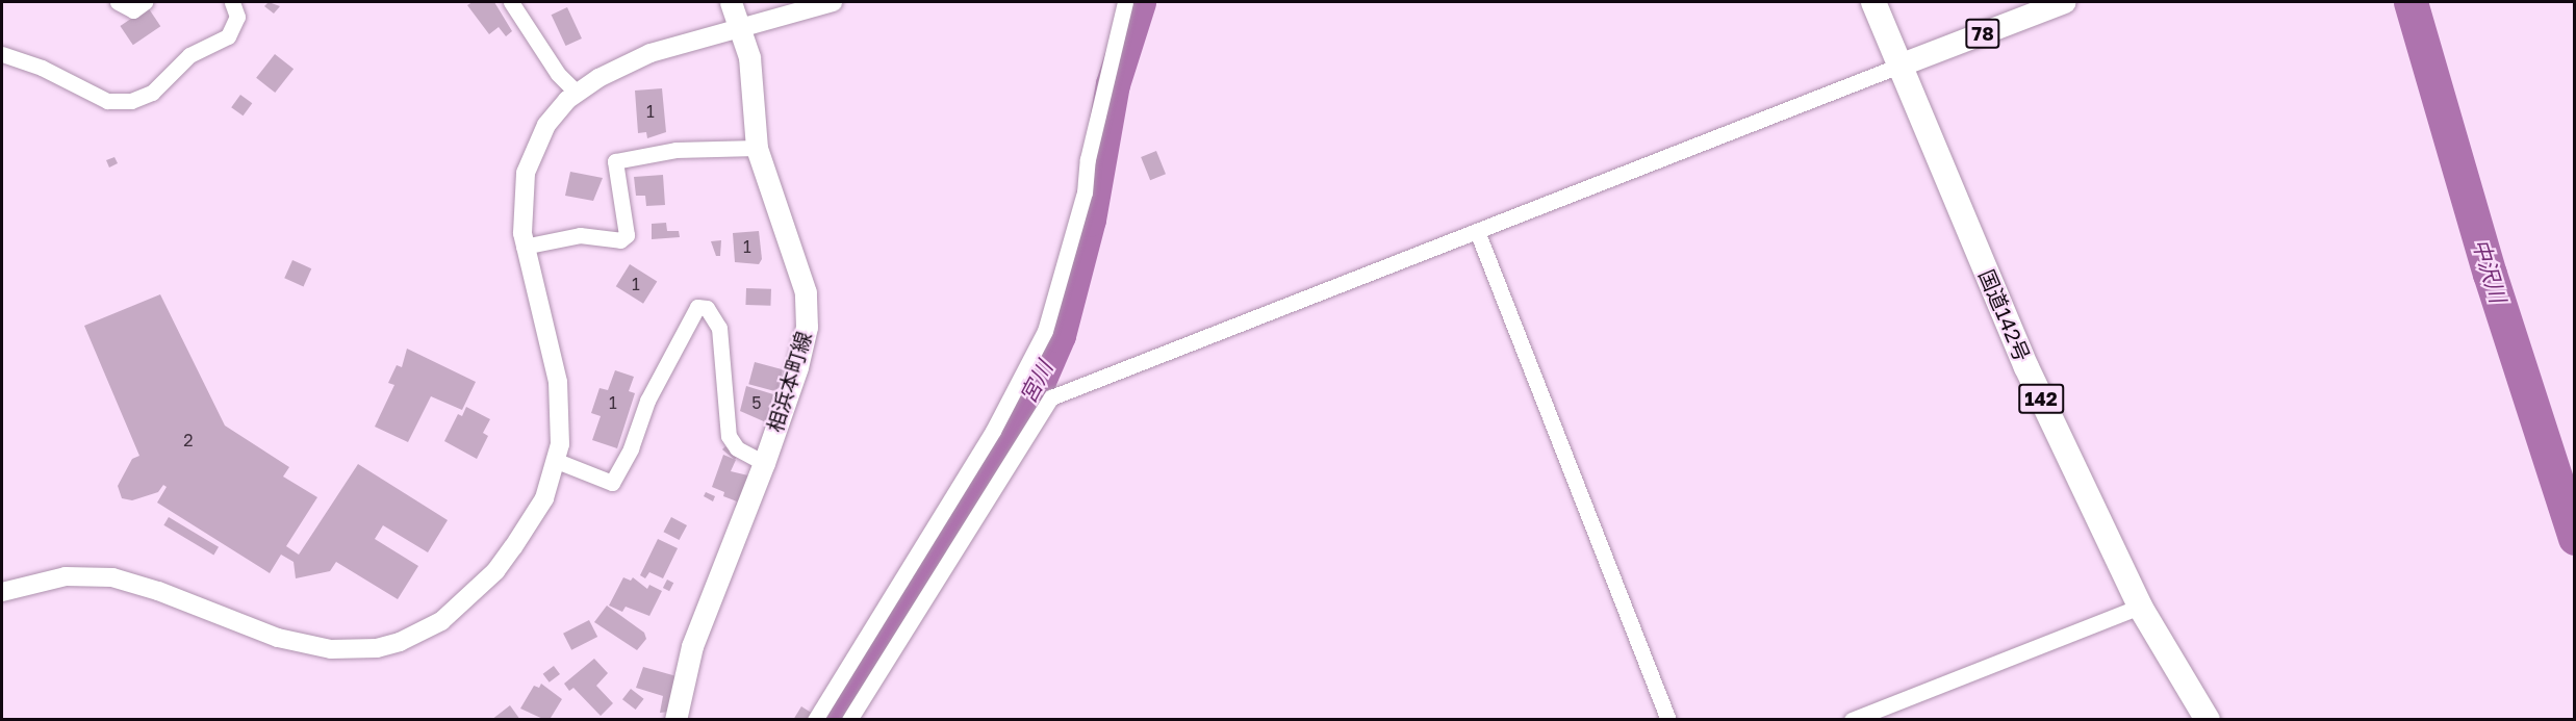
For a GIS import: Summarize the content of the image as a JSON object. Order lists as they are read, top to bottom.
{
  "streets": {
    "highway": ["国道142号", "142"],
    "main road": ["78", "相浜本町線"]
  },
  "crossings": [
    ["78", "国道142号"]
  ],
  "water": ["中沢川", "宮川"],
  "house_numbers": [
    "1",
    "1",
    "1",
    "1",
    "5",
    "2"
  ]
}
